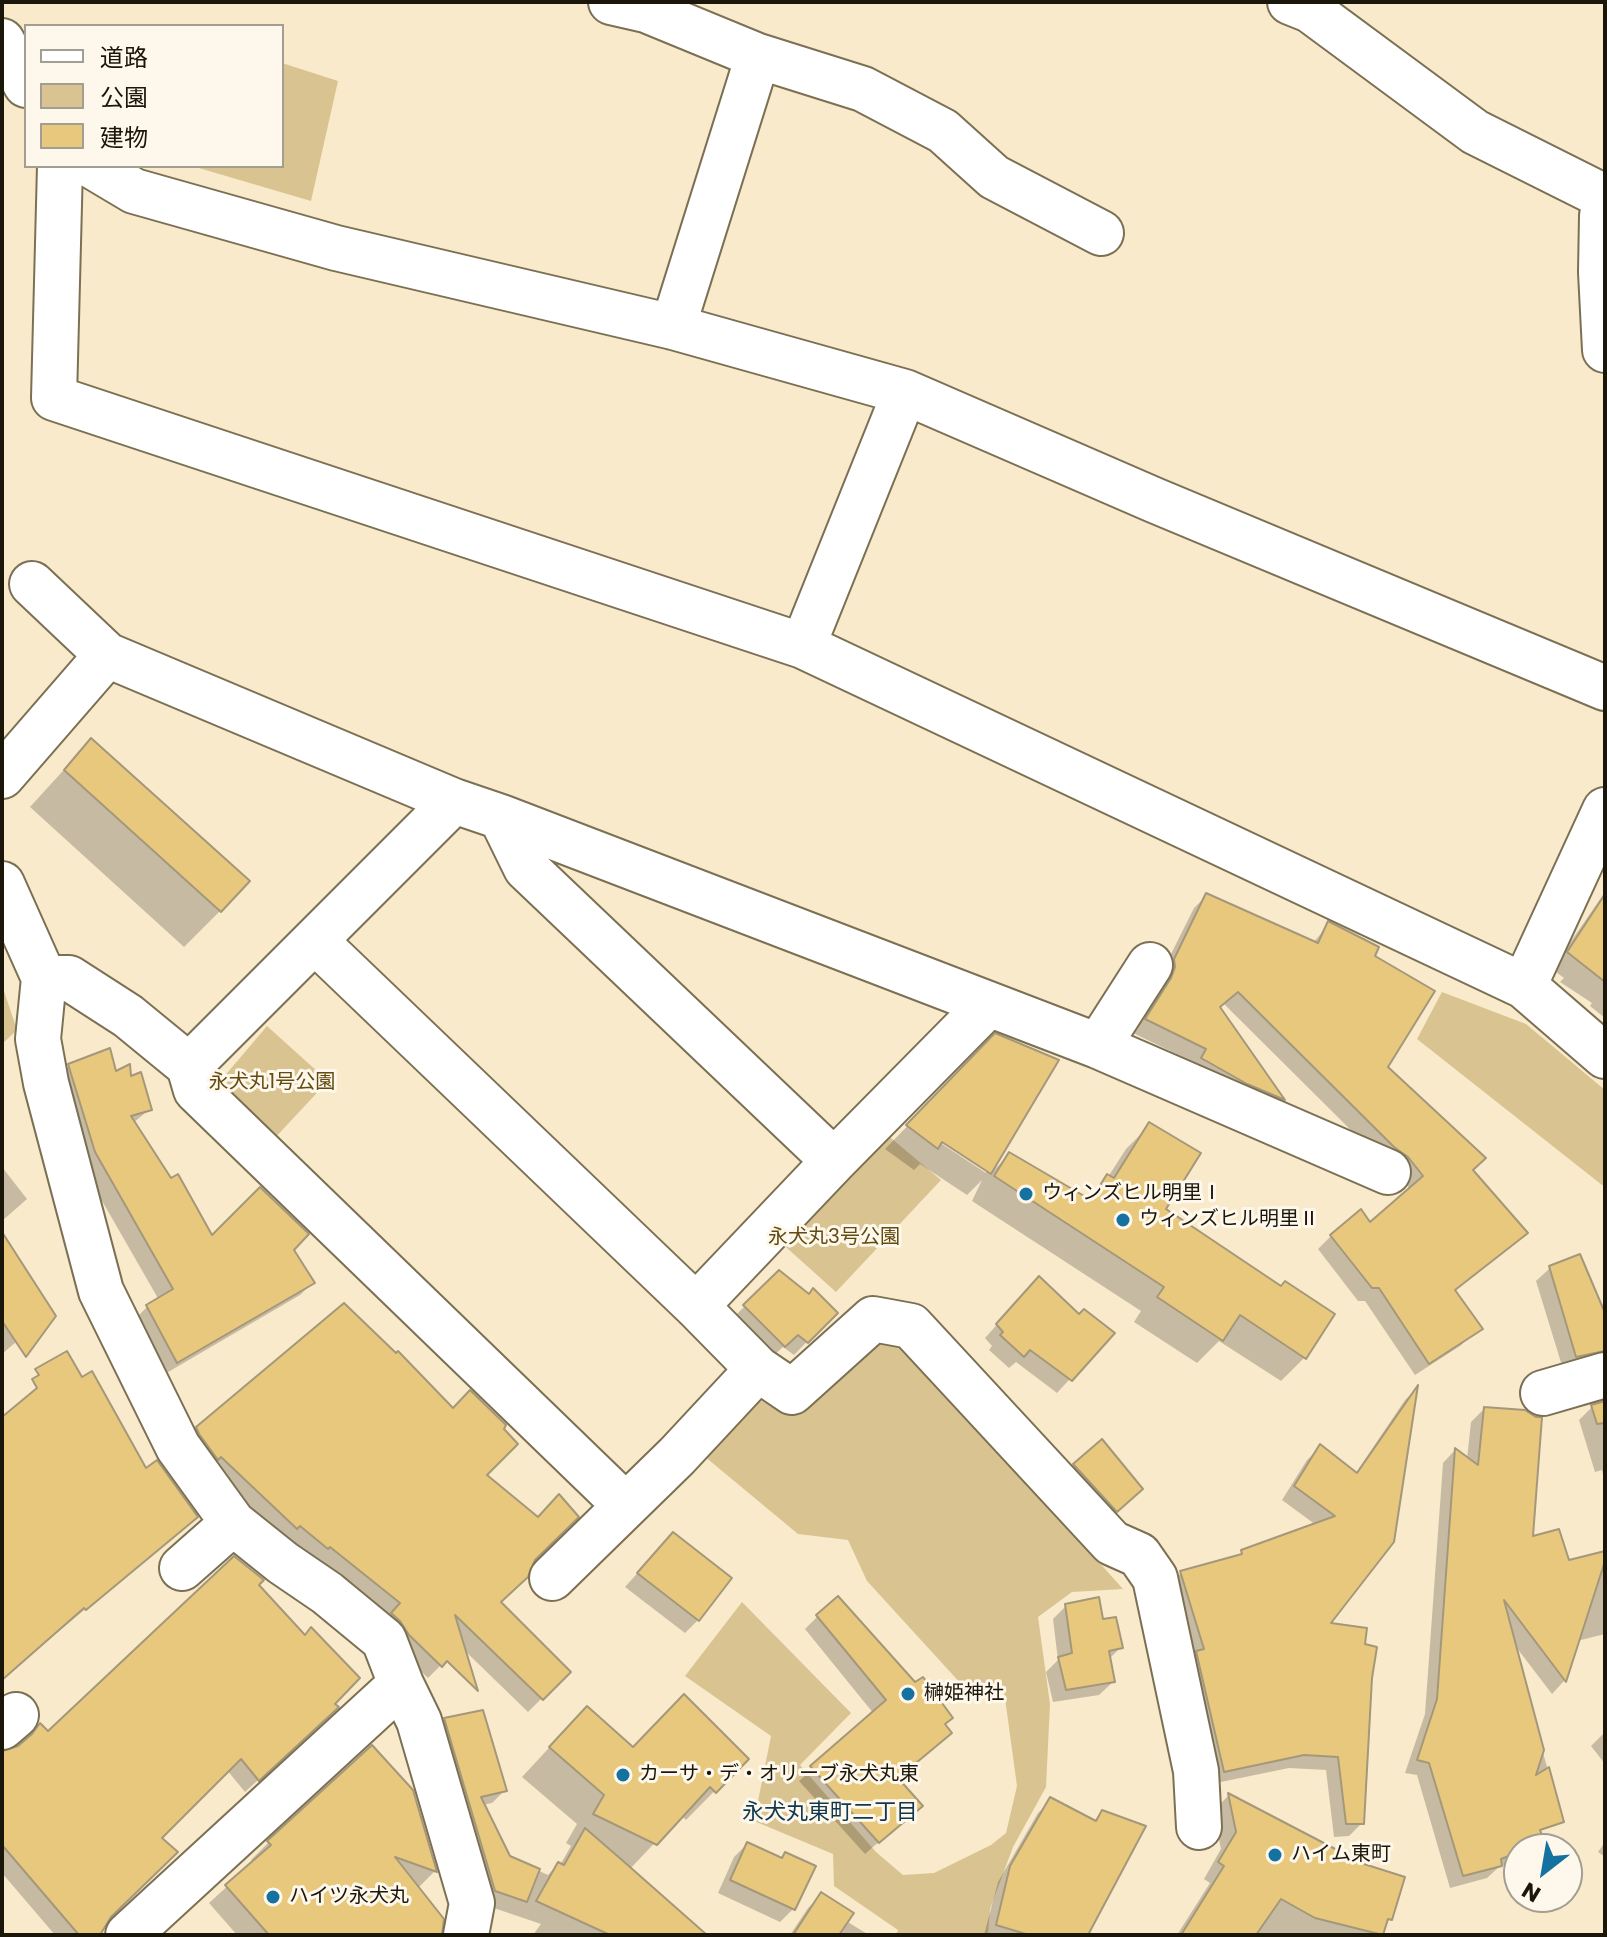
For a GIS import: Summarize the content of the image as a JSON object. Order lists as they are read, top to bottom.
{
  "districts": ["永犬丸東町二丁目"],
  "parks": ["永犬丸1号公園", "永犬丸3号公園"],
  "places": [
    "ウィンズヒル明里Ⅰ",
    "ウィンズヒル明里Ⅱ",
    "榊姫神社",
    "カーサ・デ・オリーブ永犬丸東",
    "ハイム東町",
    "ハイツ永犬丸"
  ],
  "legend": ["道路", "公園", "建物"],
  "north": "bottom left"
}
